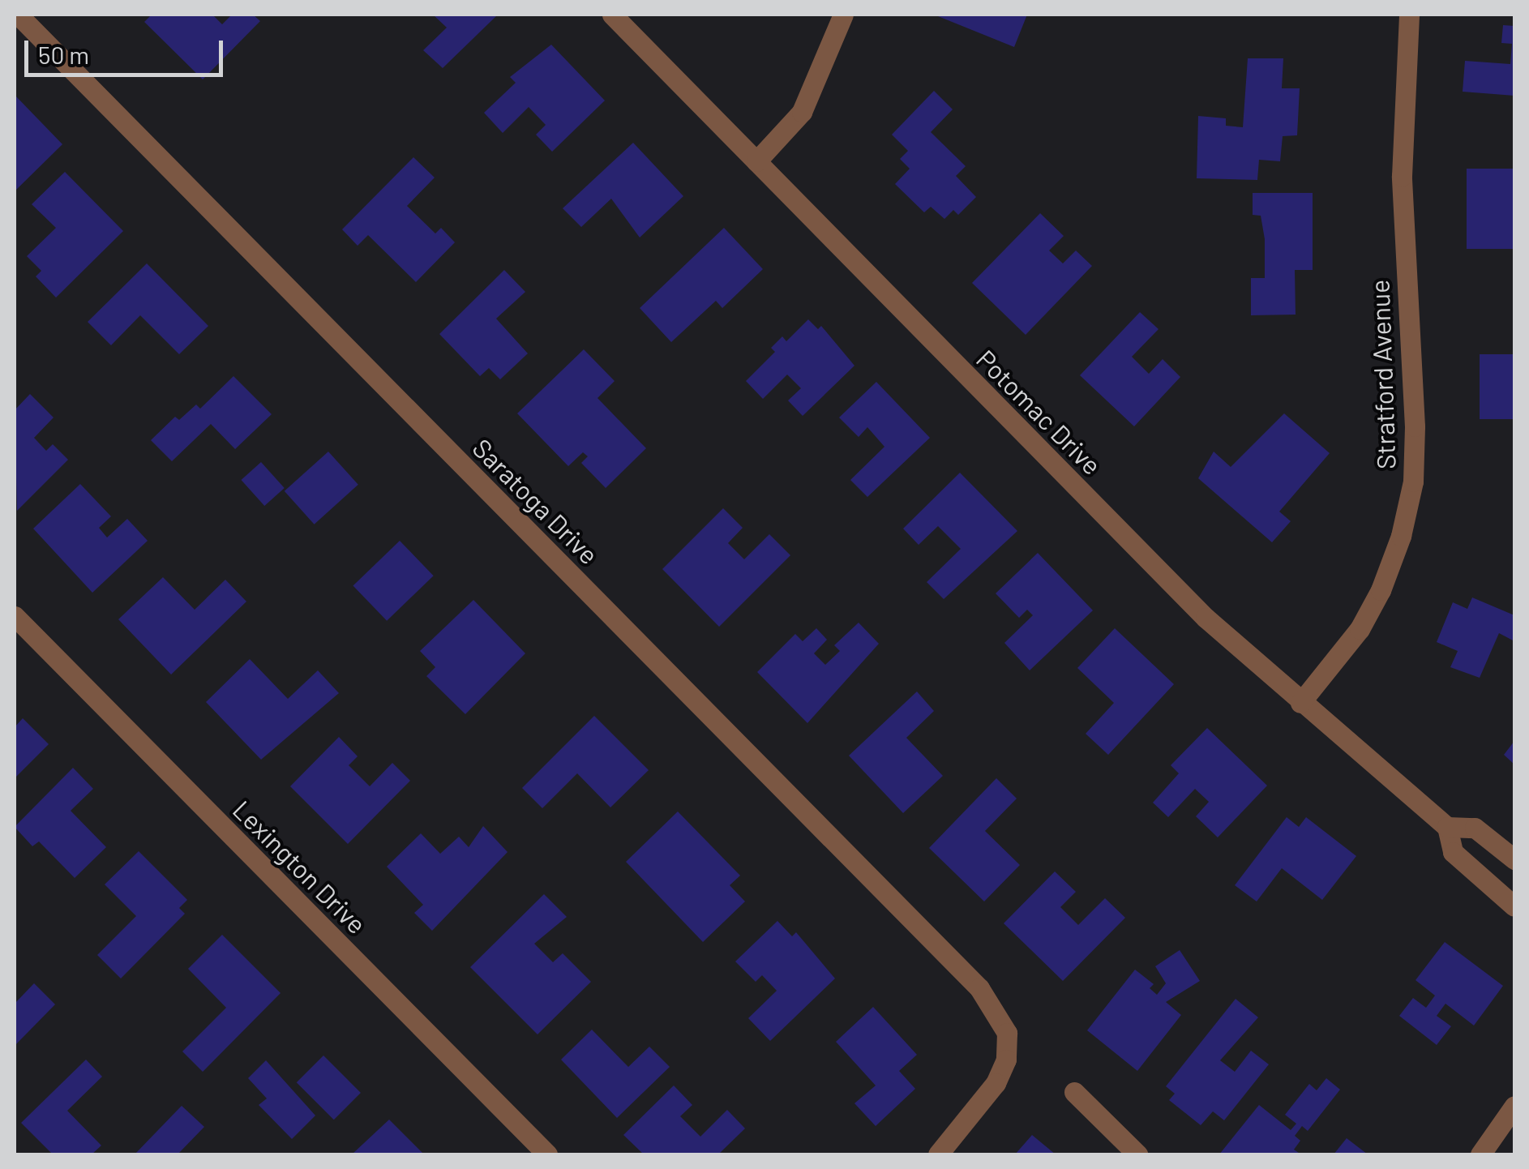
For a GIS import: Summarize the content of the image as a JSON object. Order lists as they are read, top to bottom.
{
  "streets": {
    "street": [
      "Stratford Avenue",
      "Potomac Drive",
      "Saratoga Drive",
      "Lexington Drive"
    ]
  },
  "crossings": [
    ["Stratford Avenue", "Potomac Drive"]
  ],
  "scale_bar": "50 m"
}
